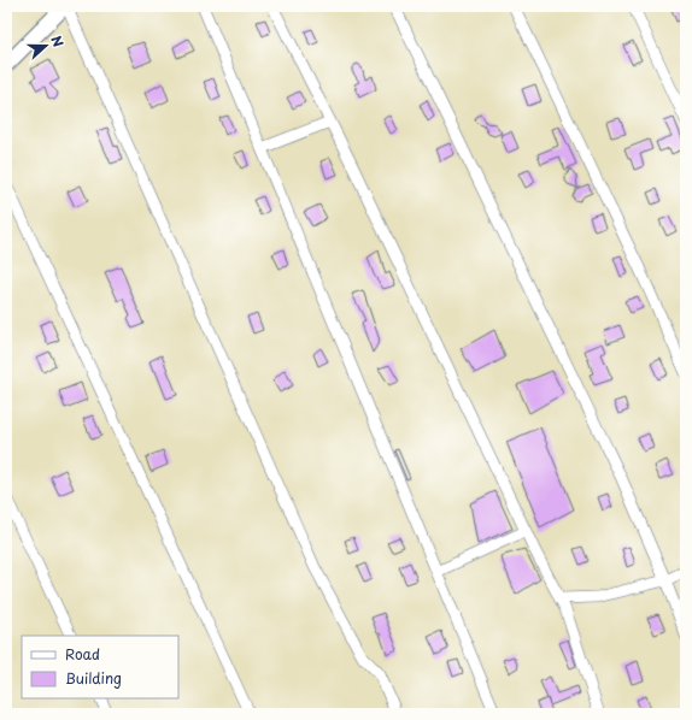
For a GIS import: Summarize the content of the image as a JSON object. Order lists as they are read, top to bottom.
{
  "legend": ["Road", "Building"],
  "north": "right"
}
